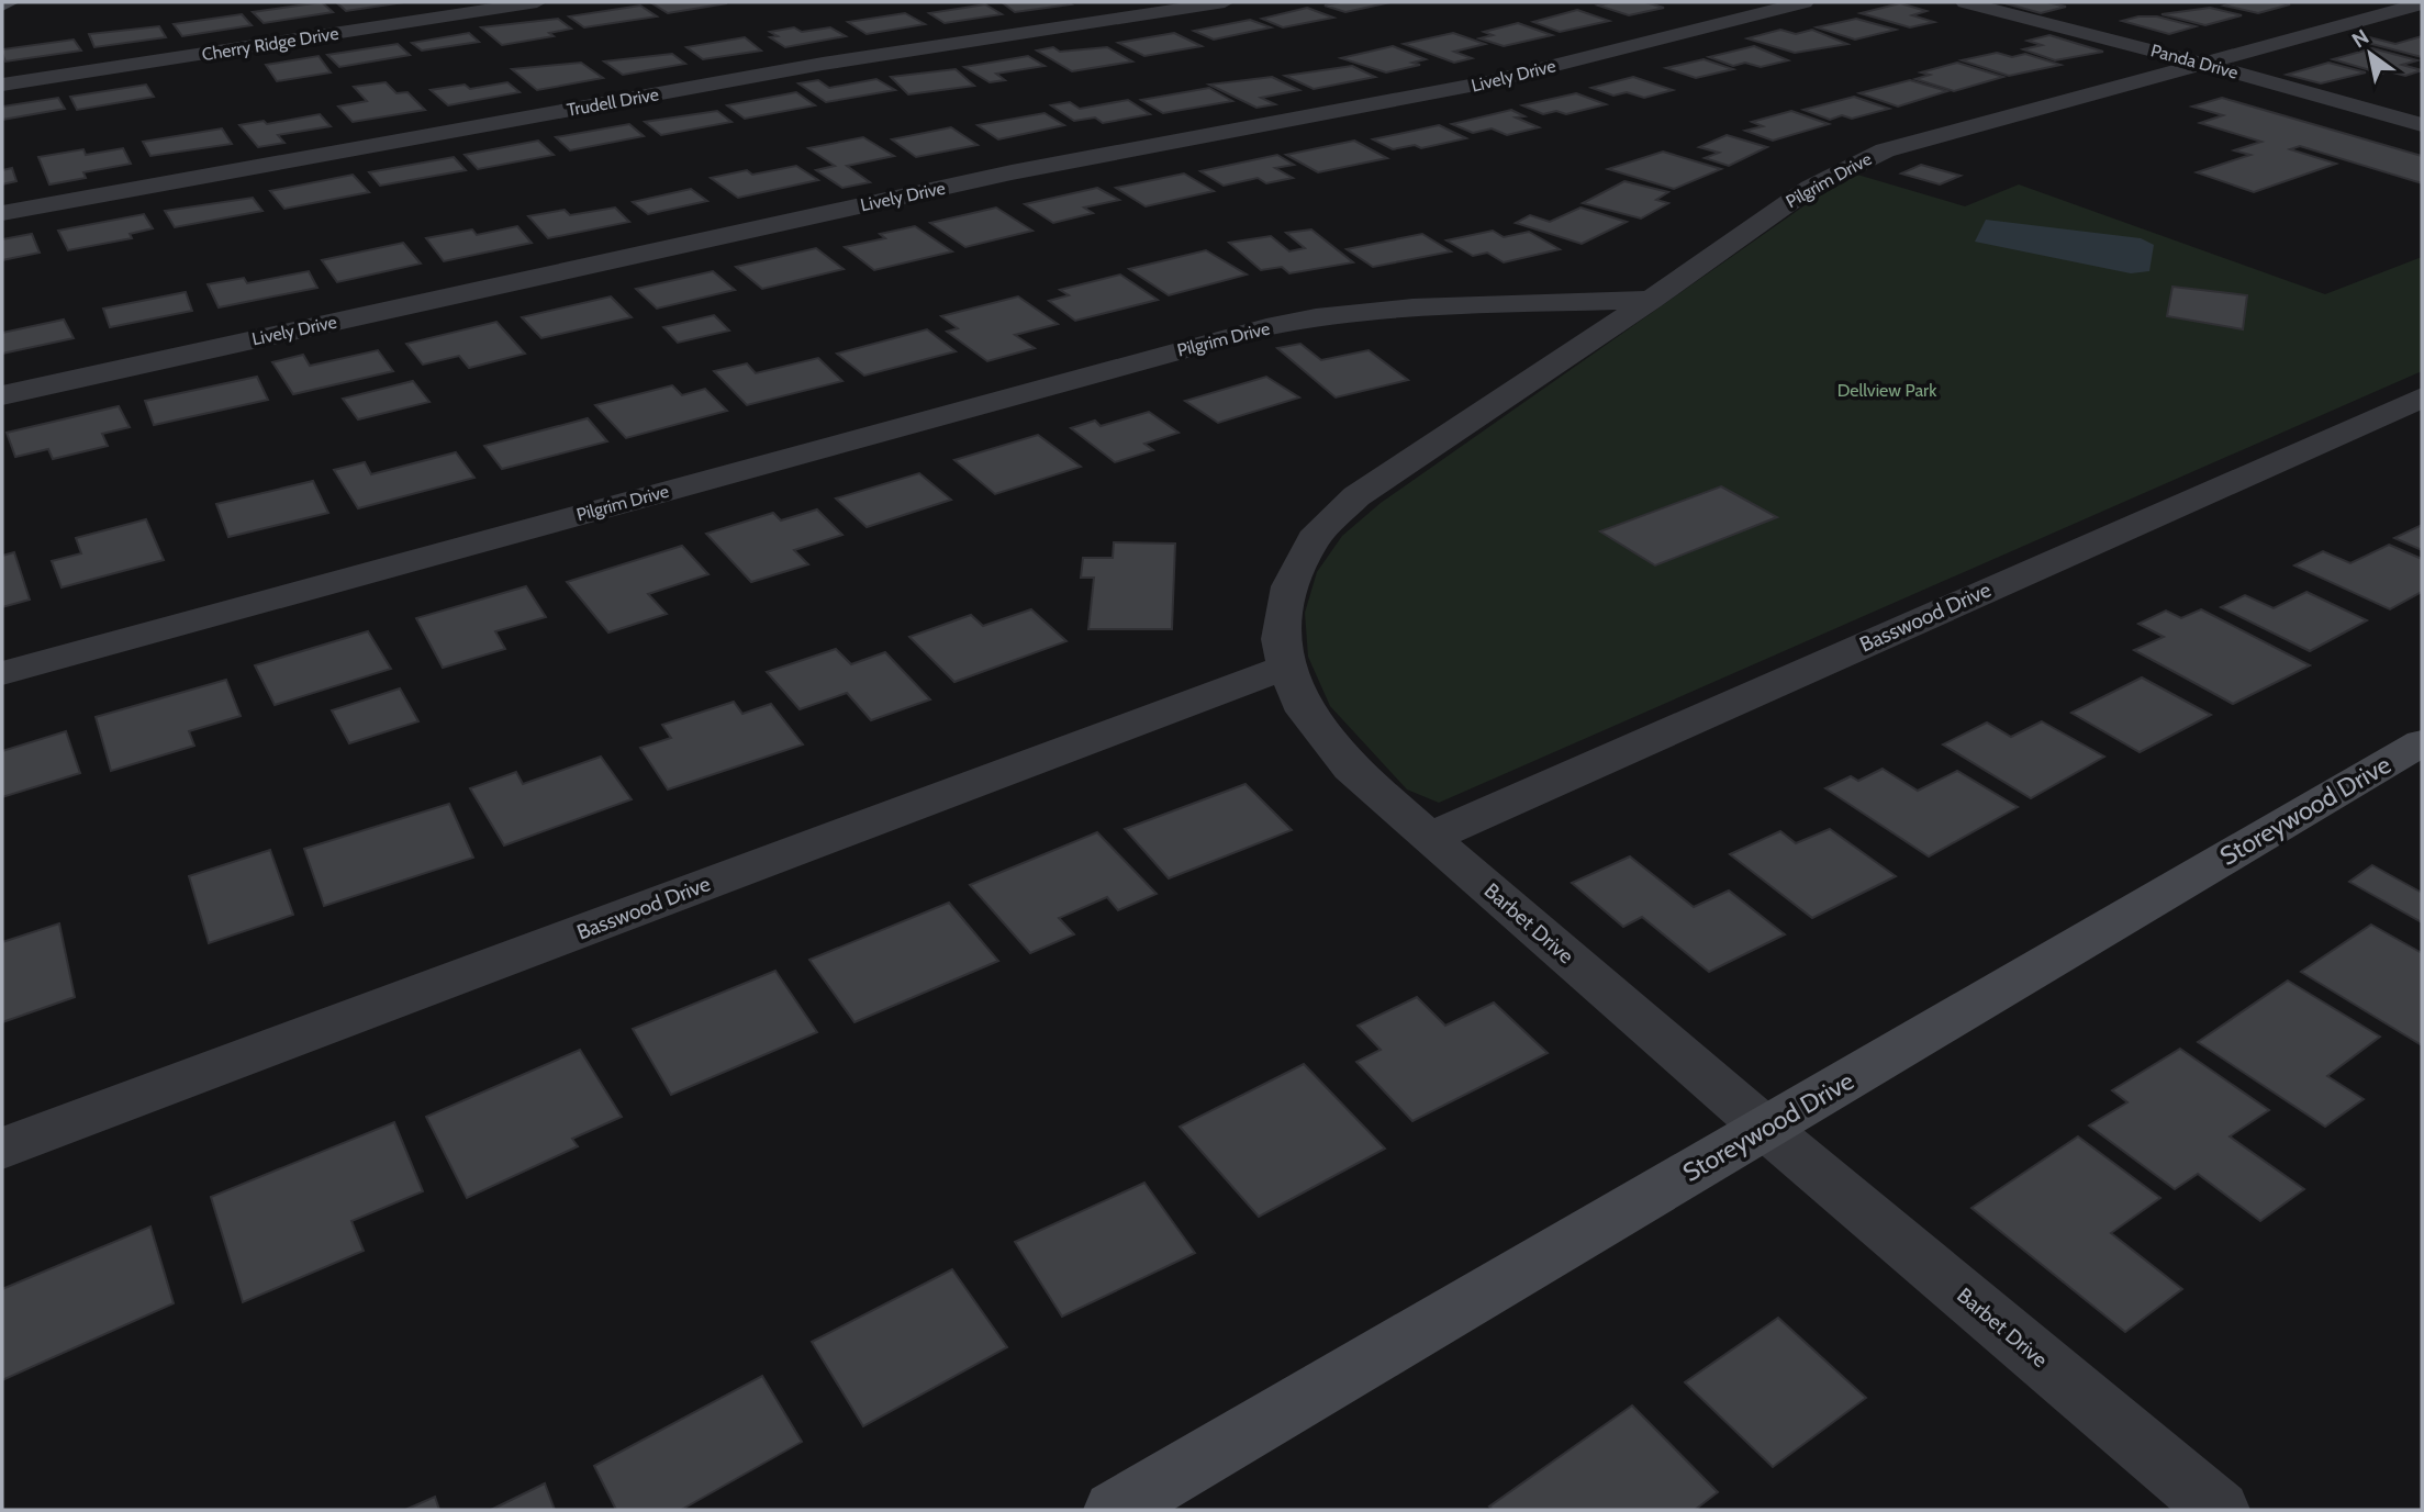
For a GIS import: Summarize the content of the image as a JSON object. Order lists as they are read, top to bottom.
{
  "streets": {
    "street": [
      "Cherry Ridge Drive",
      "Panda Drive",
      "Lively Drive",
      "Trudell Drive",
      "Pilgrim Drive",
      "Basswood Drive",
      "Storeywood Drive",
      "Barbet Drive"
    ]
  },
  "crossings": [
    ["Panda Drive", "Pilgrim Drive"],
    ["Pilgrim Drive", "Barbet Drive"],
    ["Basswood Drive", "Barbet Drive"],
    ["Storeywood Drive", "Barbet Drive"]
  ],
  "parks": ["Dellview Park"],
  "north": "top left"
}
